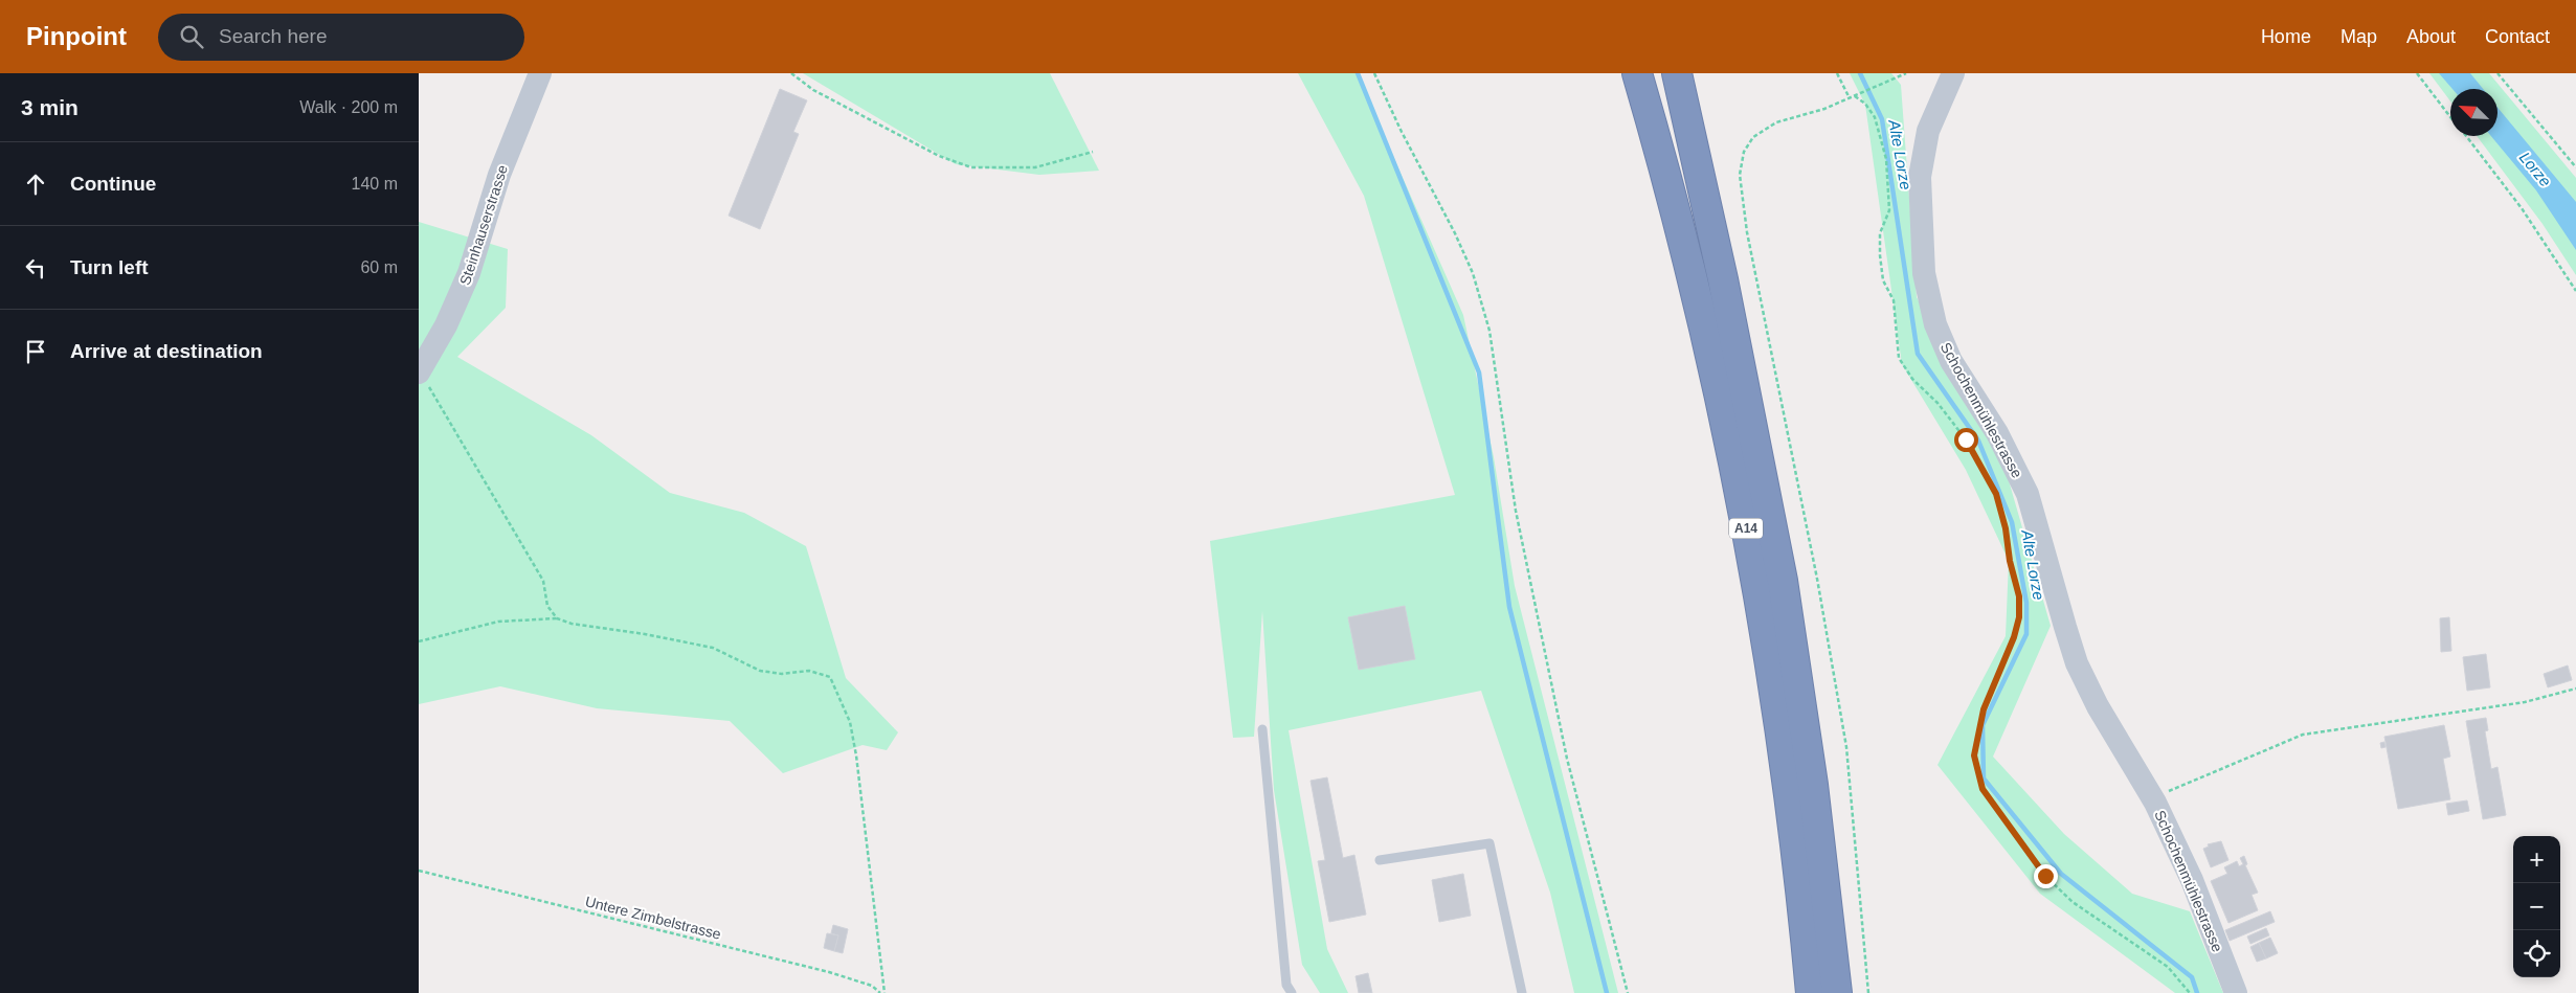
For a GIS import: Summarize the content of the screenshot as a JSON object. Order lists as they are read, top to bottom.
{
  "streets": {
    "highway": ["A14"],
    "street": ["Steinhauserstrasse", "Schochenmühlestrasse"],
    "path": ["Untere Zimbelstrasse"]
  },
  "water": ["Alte Lorze", "Lorze"],
  "north": "top left",
  "page": {
    "header": "Pinpoint",
    "search": "Search here",
    "nav": [
      "Home",
      "Map",
      "About",
      "Contact"
    ],
    "heading": ["3 min", "Walk · 200 m"],
    "list": [
      ["Continue", "140 m"],
      ["Turn left", "60 m"],
      "Arrive at destination"
    ],
    "map_buttons": ["+", "−"]
  }
}
